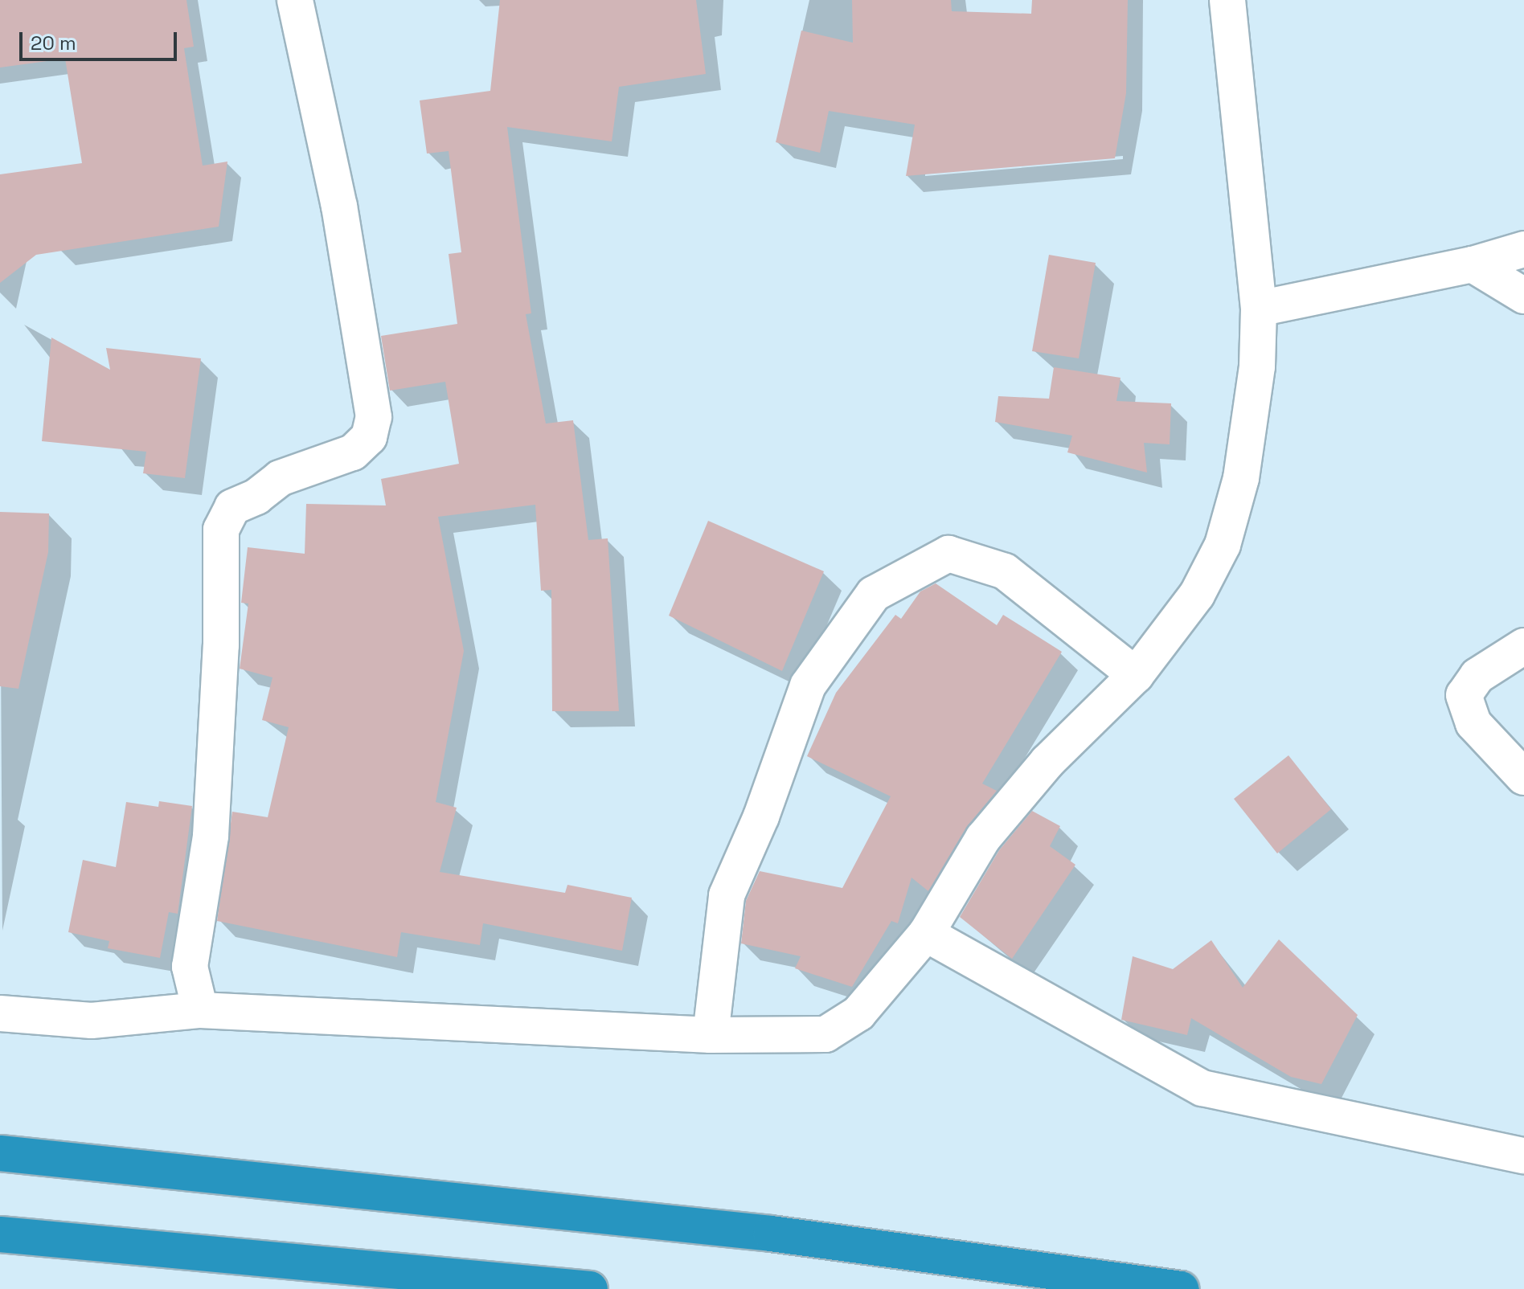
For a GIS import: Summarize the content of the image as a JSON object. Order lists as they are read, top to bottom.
{
  "scale_bar": "20 m"
}
